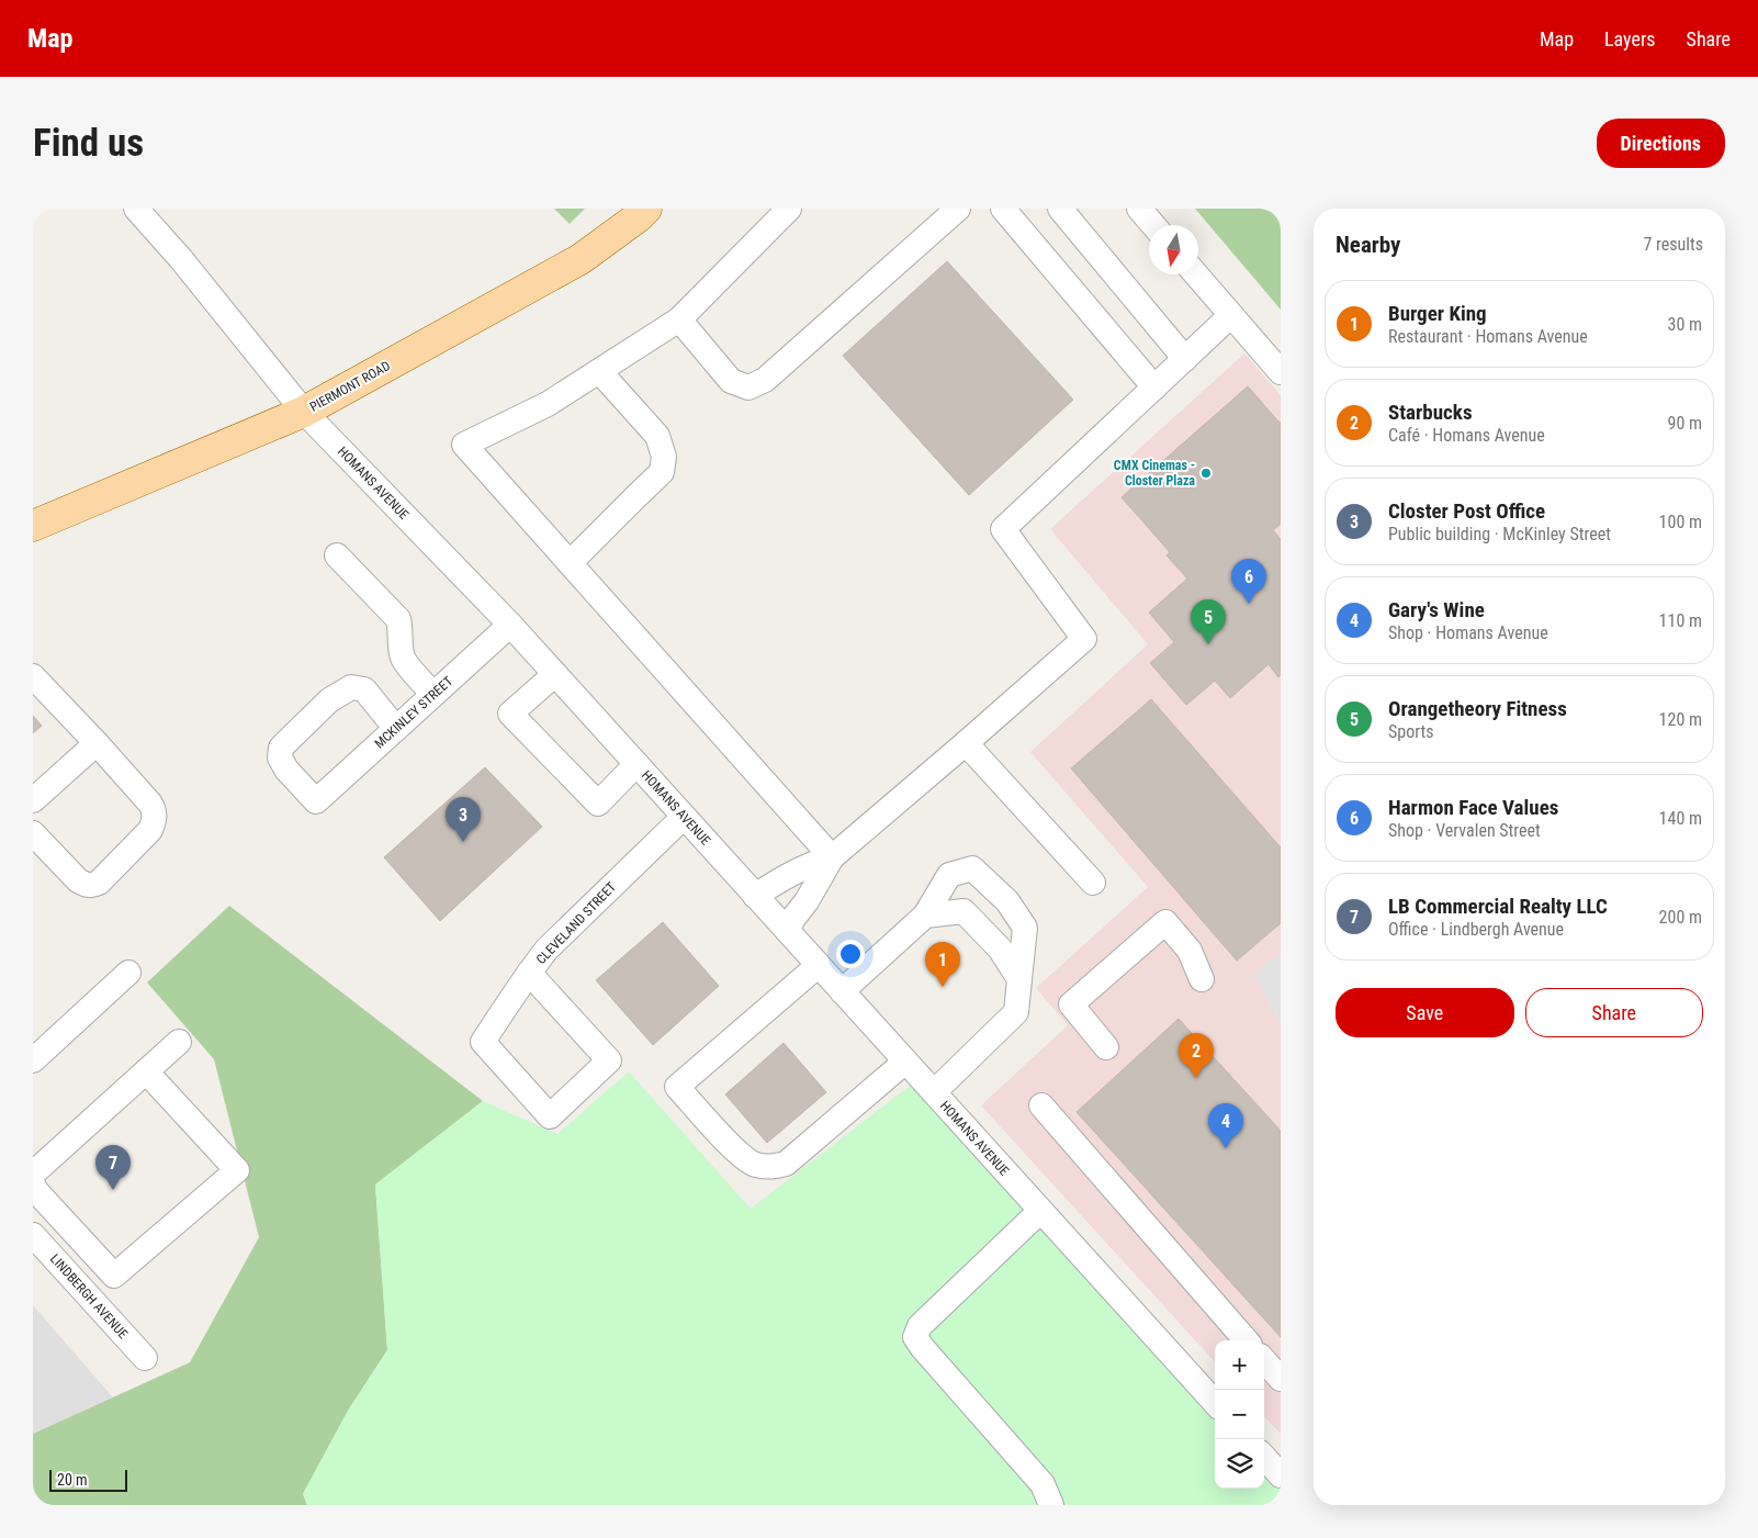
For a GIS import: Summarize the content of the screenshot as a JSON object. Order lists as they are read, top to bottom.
{
  "streets": {
    "main road": ["PIERMONT ROAD"],
    "street": [
      "HOMANS AVENUE",
      "MCKINLEY STREET",
      "CLEVELAND STREET",
      "LINDBERGH AVENUE"
    ]
  },
  "crossings": [
    ["PIERMONT ROAD", "HOMANS AVENUE"],
    ["HOMANS AVENUE", "MCKINLEY STREET"],
    ["HOMANS AVENUE", "CLEVELAND STREET"]
  ],
  "places": ["CMX Cinemas - Closter Plaza"],
  "scale_bar": "20 m",
  "north": "bottom",
  "page": {
    "header": "Map",
    "nav": ["Map", "Layers", "Share"],
    "buttons": [
      "Directions",
      ["Save", "Share"]
    ],
    "title": "Find us",
    "heading": ["Nearby", "7 results"],
    "list": [
      {
        "mark": "1",
        "name": "Burger King",
        "note": "Restaurant · Homans Avenue",
        "value": "30 m"
      },
      {
        "mark": "2",
        "name": "Starbucks",
        "note": "Café · Homans Avenue",
        "value": "90 m"
      },
      {
        "mark": "3",
        "name": "Closter Post Office",
        "note": "Public building · McKinley Street",
        "value": "100 m"
      },
      {
        "mark": "4",
        "name": "Gary's Wine",
        "note": "Shop · Homans Avenue",
        "value": "110 m"
      },
      {
        "mark": "5",
        "name": "Orangetheory Fitness",
        "note": "Sports",
        "value": "120 m"
      },
      {
        "mark": "6",
        "name": "Harmon Face Values",
        "note": "Shop · Vervalen Street",
        "value": "140 m"
      },
      {
        "mark": "7",
        "name": "LB Commercial Realty LLC",
        "note": "Office · Lindbergh Avenue",
        "value": "200 m"
      }
    ],
    "pins": [
      "6",
      "5",
      "3",
      "1",
      "2",
      "4",
      "7"
    ],
    "map_buttons": ["+", "−"],
    "scale": "20 m"
  }
}
